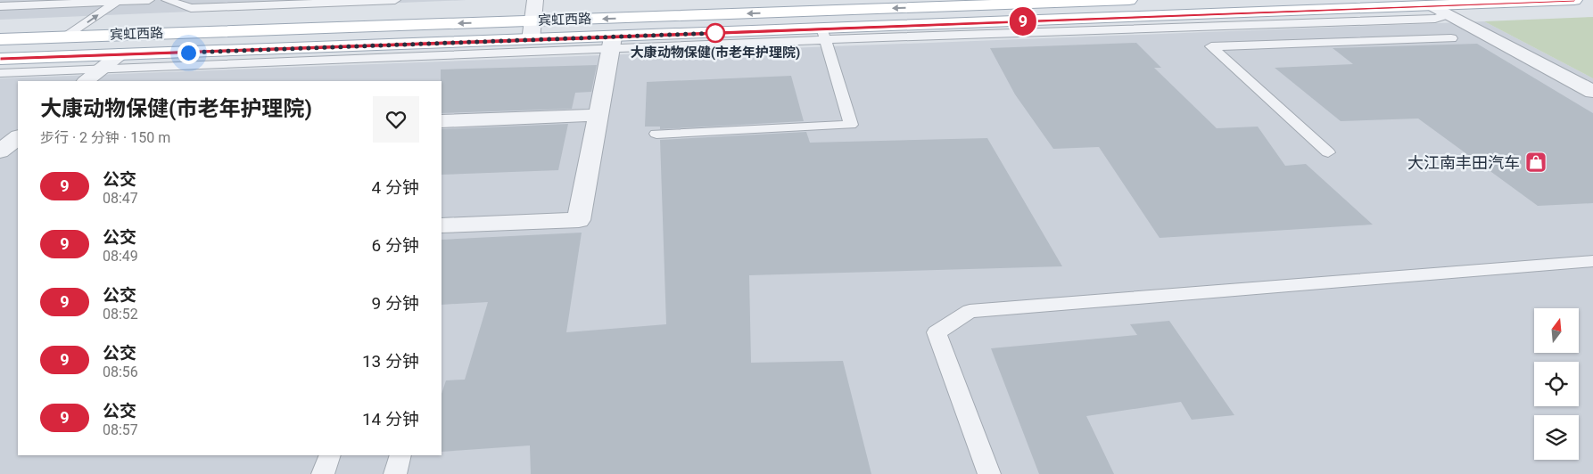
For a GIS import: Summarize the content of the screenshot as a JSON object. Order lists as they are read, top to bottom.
{
  "streets": {
    "main road": ["宾虹西路"]
  },
  "places": {
    "other": ["大康动物保健(市老年护理院)"],
    "shop": ["大江南丰田汽车"]
  },
  "lines": ["bus line 9"],
  "north": "top",
  "page": {
    "on_map": "9",
    "heading": ["大康动物保健(市老年护理院)", "步行 · 2 分钟 · 150 m"],
    "list": [
      {
        "mark": "9",
        "name": "公交",
        "note": "08:47",
        "value": "4 分钟"
      },
      {
        "mark": "9",
        "name": "公交",
        "note": "08:49",
        "value": "6 分钟"
      },
      {
        "mark": "9",
        "name": "公交",
        "note": "08:52",
        "value": "9 分钟"
      },
      {
        "mark": "9",
        "name": "公交",
        "note": "08:56",
        "value": "13 分钟"
      },
      {
        "mark": "9",
        "name": "公交",
        "note": "08:57",
        "value": "14 分钟"
      }
    ]
  }
}
